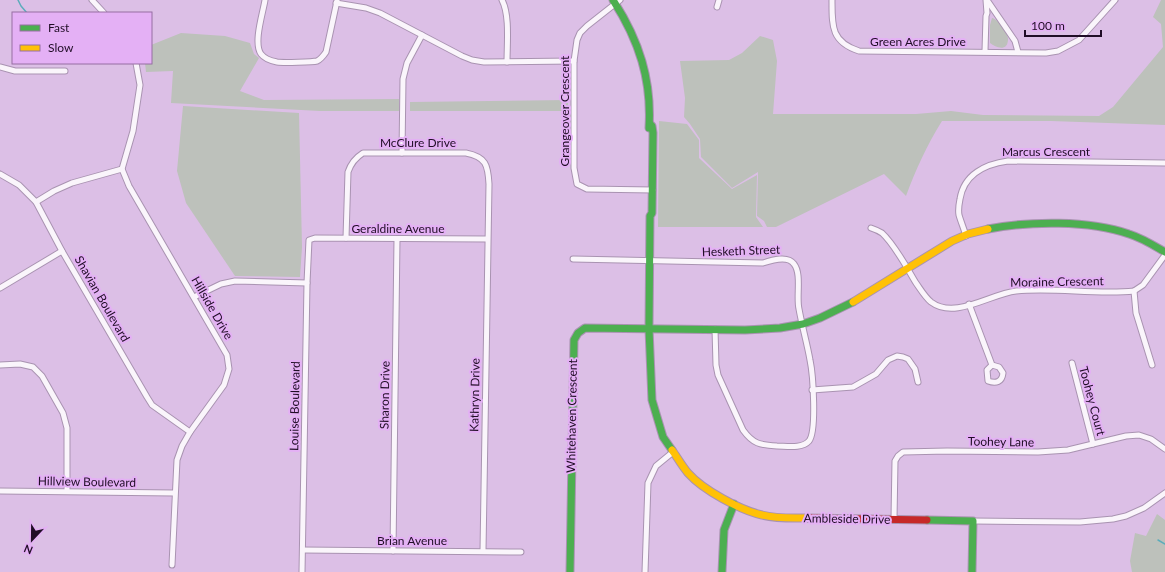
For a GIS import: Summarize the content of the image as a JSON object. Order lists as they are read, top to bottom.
{
  "streets": {
    "street": [
      "Green Acres Drive",
      "Grangeover Crescent",
      "McClure Drive",
      "Marcus Crescent",
      "Geraldine Avenue",
      "Hesketh Street",
      "Moraine Crescent",
      "Shavian Boulevard",
      "Hillside Drive",
      "Sharon Drive",
      "Kathryn Drive",
      "Toohey Court",
      "Louise Boulevard",
      "Whitehaven Crescent",
      "Toohey Lane",
      "Hillview Boulevard",
      "Ambleside Drive",
      "Brian Avenue"
    ]
  },
  "crossings": [
    ["Grangeover Crescent", "Ambleside Drive"],
    ["McClure Drive", "Geraldine Avenue"],
    ["McClure Drive", "Kathryn Drive"],
    ["Geraldine Avenue", "Sharon Drive"],
    ["Geraldine Avenue", "Kathryn Drive"],
    ["Geraldine Avenue", "Louise Boulevard"],
    ["Hesketh Street", "Ambleside Drive"],
    ["Shavian Boulevard", "Hillside Drive"],
    ["Hillside Drive", "Hillview Boulevard"],
    ["Sharon Drive", "Brian Avenue"],
    ["Kathryn Drive", "Brian Avenue"],
    ["Toohey Court", "Toohey Lane"],
    ["Louise Boulevard", "Brian Avenue"],
    ["Whitehaven Crescent", "Ambleside Drive"],
    ["Toohey Lane", "Ambleside Drive"]
  ],
  "legend": ["Fast", "Slow"],
  "scale_bar": "100 m",
  "north": "bottom"
}
